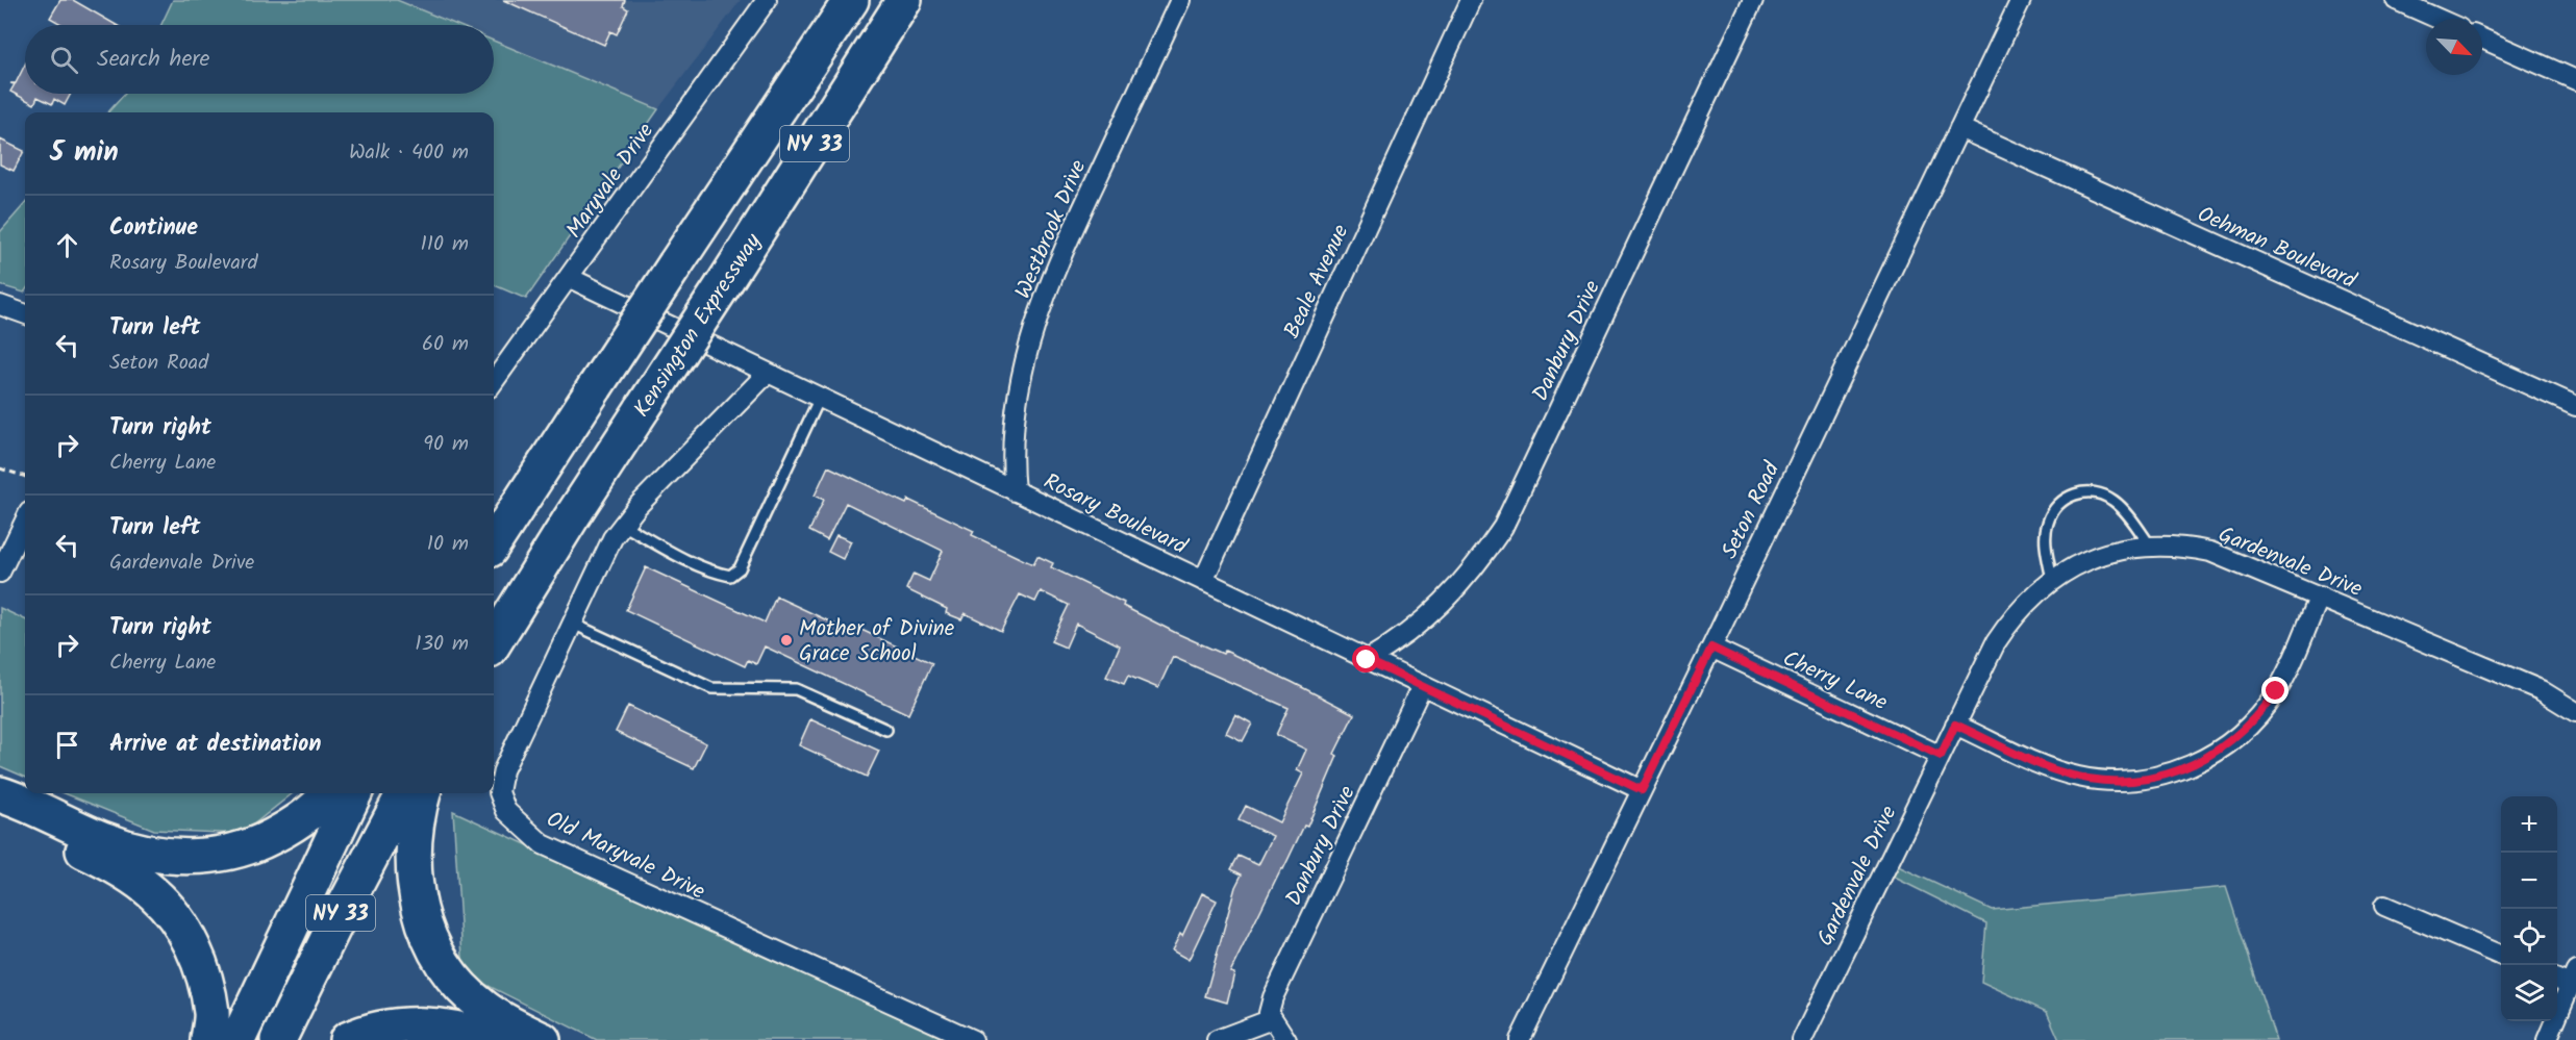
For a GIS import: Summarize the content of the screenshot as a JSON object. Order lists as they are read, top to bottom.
{
  "streets": {
    "highway": ["NY 33", "Kensington Expressway"],
    "street": [
      "Maryvale Drive",
      "Westbrook Drive",
      "Oehman Boulevard",
      "Beale Avenue",
      "Danbury Drive",
      "Seton Road",
      "Rosary Boulevard",
      "Gardenvale Drive",
      "Cherry Lane",
      "Old Maryvale Drive"
    ]
  },
  "crossings": [
    ["Maryvale Drive", "Rosary Boulevard"],
    ["Westbrook Drive", "Rosary Boulevard"],
    ["Oehman Boulevard", "Seton Road"],
    ["Beale Avenue", "Rosary Boulevard"],
    ["Danbury Drive", "Rosary Boulevard"],
    ["Seton Road", "Rosary Boulevard"],
    ["Seton Road", "Cherry Lane"],
    ["Rosary Boulevard", "Old Maryvale Drive"],
    ["Gardenvale Drive", "Cherry Lane"]
  ],
  "places": ["Mother of Divine Grace School"],
  "north": "bottom right",
  "page": {
    "search": "Search here",
    "heading": ["5 min", "Walk · 400 m"],
    "list": [
      ["Continue", "Rosary Boulevard", "110 m"],
      ["Turn left", "Seton Road", "60 m"],
      ["Turn right", "Cherry Lane", "90 m"],
      ["Turn left", "Gardenvale Drive", "10 m"],
      ["Turn right", "Cherry Lane", "130 m"],
      "Arrive at destination"
    ],
    "map_buttons": ["+", "−"]
  }
}
